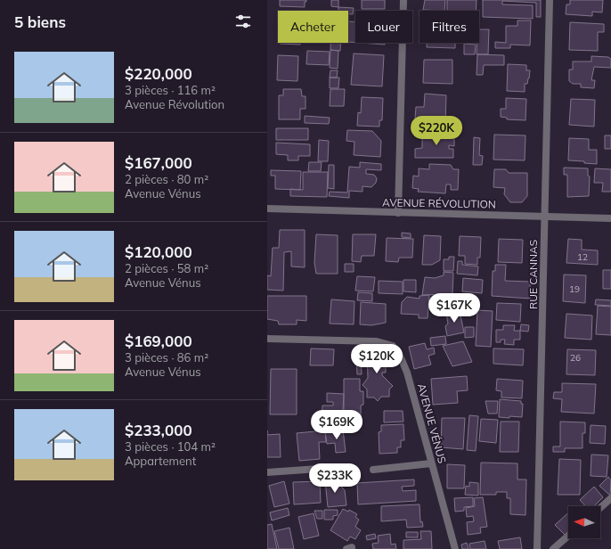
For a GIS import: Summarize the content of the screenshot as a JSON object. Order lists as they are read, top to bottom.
{
  "streets": {
    "street": ["AVENUE RÉVOLUTION", "RUE CANNAS", "AVENUE VÉNUS"]
  },
  "crossings": [
    ["AVENUE RÉVOLUTION", "RUE CANNAS"]
  ],
  "house_numbers": ["12", "19", "26"],
  "north": "left",
  "page": {
    "heading": "5 biens",
    "chip": ["Acheter", "Louer", "Filtres"],
    "list": [
      {
        "name": "$220,000",
        "note": "3 pièces · 116 m² · Avenue Révolution"
      },
      {
        "name": "$167,000",
        "note": "2 pièces · 80 m² · Avenue Vénus"
      },
      {
        "name": "$120,000",
        "note": "2 pièces · 58 m² · Avenue Vénus"
      },
      {
        "name": "$169,000",
        "note": "3 pièces · 86 m² · Avenue Vénus"
      },
      {
        "name": "$233,000",
        "note": "3 pièces · 104 m² · Appartement"
      }
    ],
    "price": [
      "$220K",
      "$167K",
      "$120K",
      "$169K",
      "$233K"
    ]
  }
}
